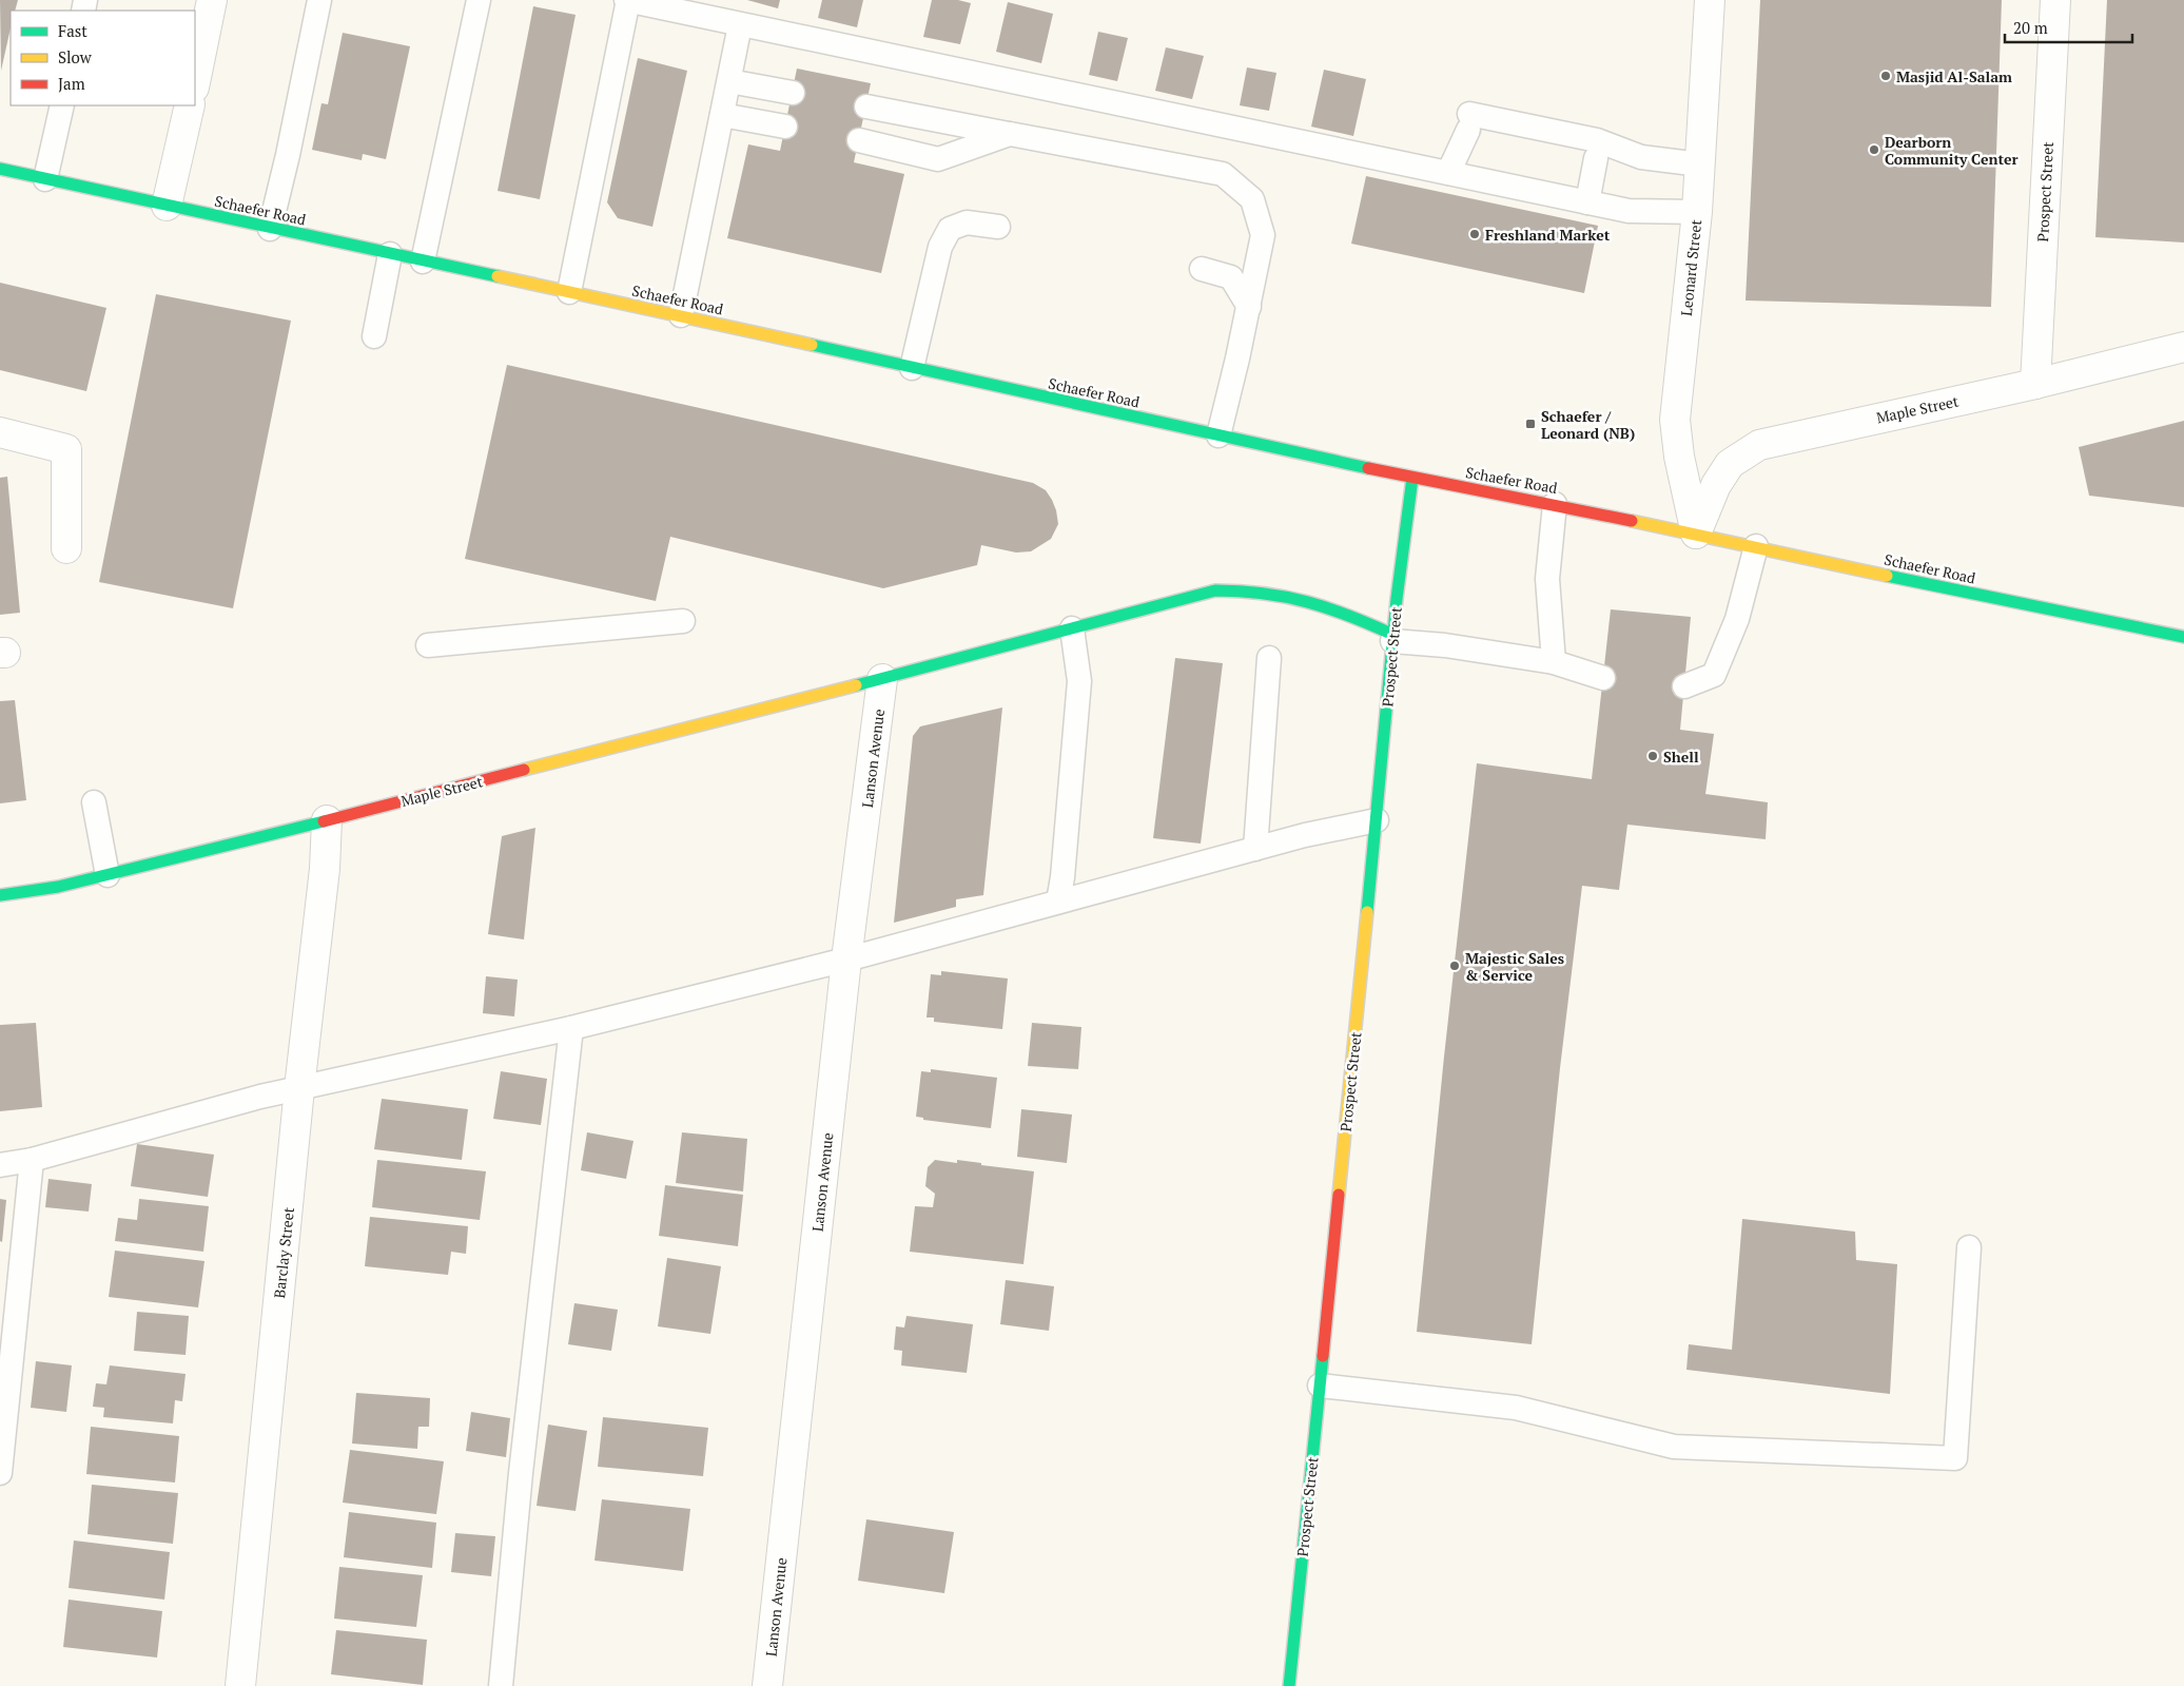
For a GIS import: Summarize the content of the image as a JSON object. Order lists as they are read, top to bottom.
{
  "streets": {
    "street": [
      "Prospect Street",
      "Schaefer Road",
      "Leonard Street",
      "Maple Street",
      "Lanson Avenue",
      "Barclay Street"
    ]
  },
  "crossings": [
    ["Prospect Street", "Schaefer Road"],
    ["Prospect Street", "Maple Street"],
    ["Schaefer Road", "Leonard Street"],
    ["Schaefer Road", "Maple Street"],
    ["Leonard Street", "Maple Street"],
    ["Maple Street", "Lanson Avenue"],
    ["Maple Street", "Barclay Street"]
  ],
  "places": {
    "other": [
      "Masjid Al-Salam",
      "Dearborn Community Center",
      "Freshland Market",
      "Shell",
      "Majestic Sales & Service"
    ],
    "transit": ["Schaefer / Leonard (NB)"]
  },
  "legend": ["Fast", "Slow", "Jam"],
  "scale_bar": "20 m"
}
